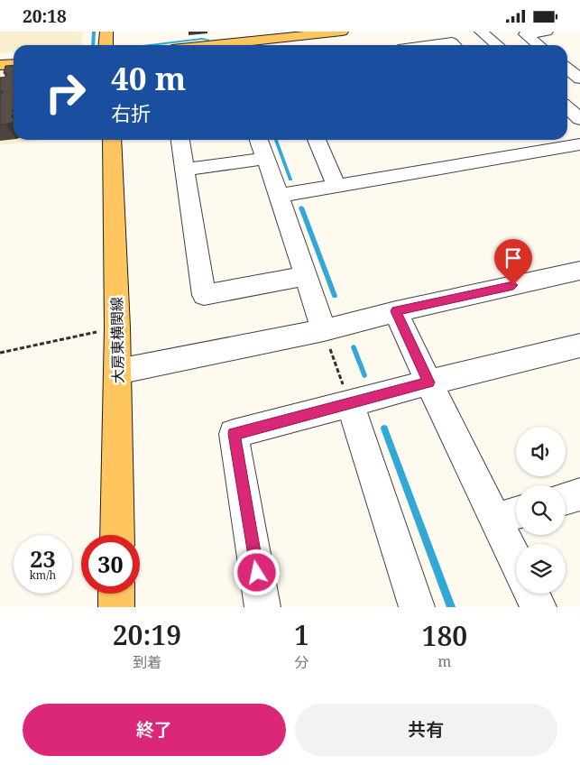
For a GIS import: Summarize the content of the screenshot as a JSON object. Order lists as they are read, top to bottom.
{
  "streets": {
    "main road": ["大房東横関線"]
  },
  "page": {
    "status": "20:18",
    "turn": ["40 m", "右折"],
    "speed": "23 km/h",
    "limit": "30",
    "eta": [
      "20:19",
      "到着",
      "1",
      "分",
      "180",
      "m"
    ],
    "buttons": ["終了", "共有"]
  }
}
